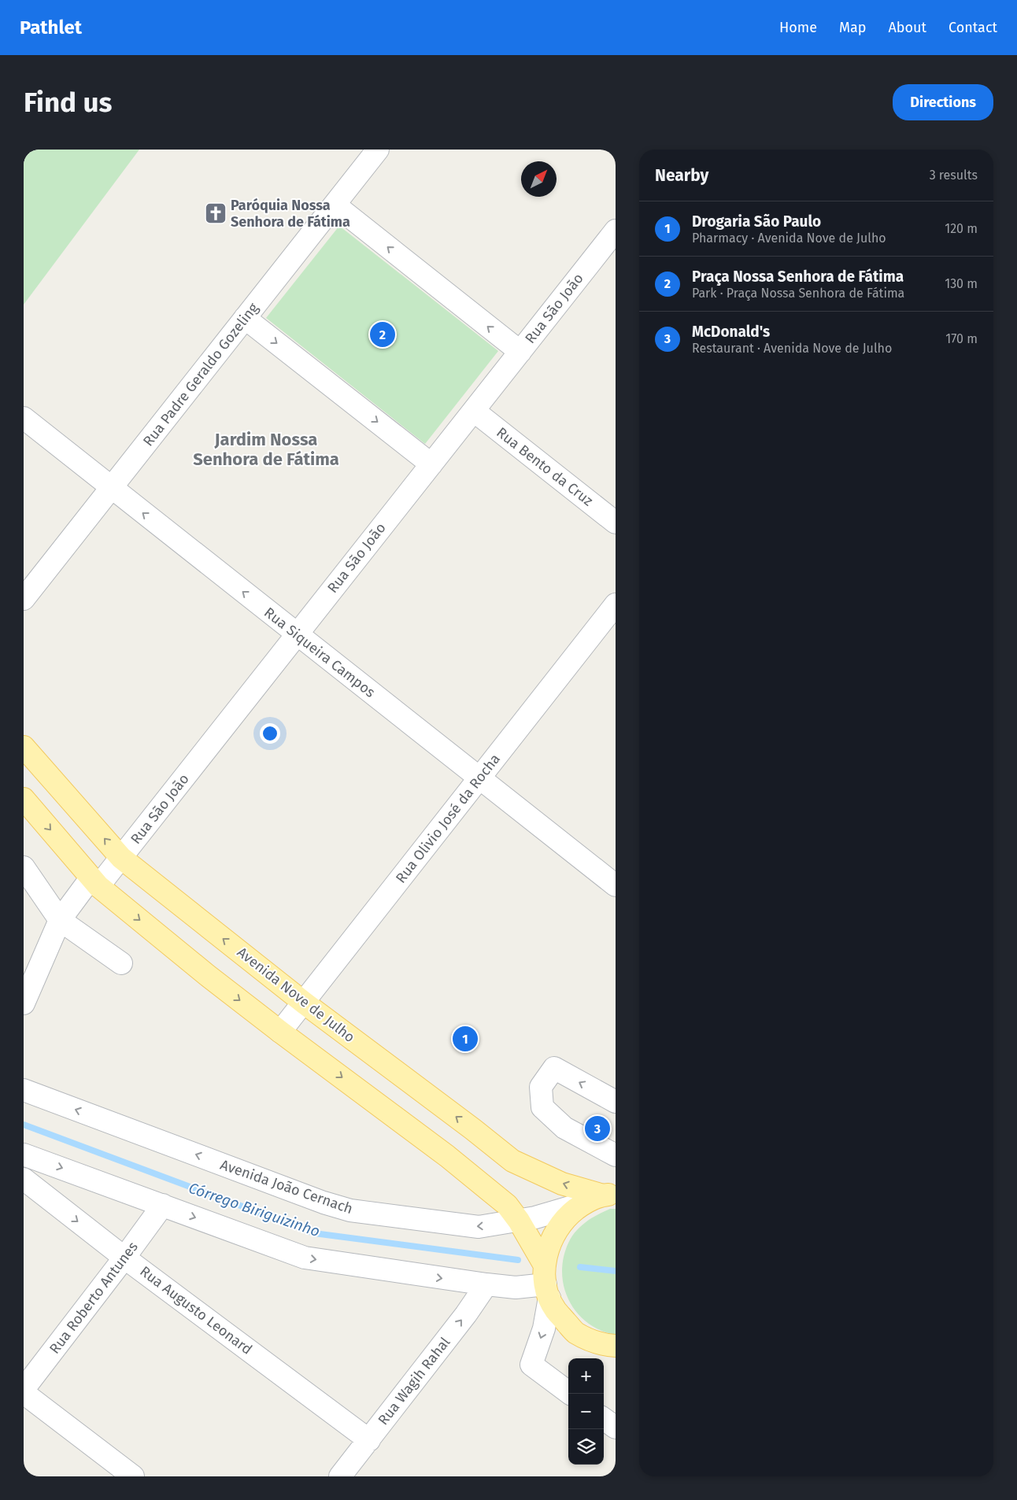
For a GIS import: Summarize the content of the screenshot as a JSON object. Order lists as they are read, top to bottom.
{
  "streets": {
    "main road": ["Avenida Nove de Julho"],
    "street": [
      "Rua São João",
      "Rua Padre Geraldo Gozeling",
      "Rua Bento da Cruz",
      "Rua Siqueira Campos",
      "Rua Olivio José da Rocha",
      "Avenida João Cernach",
      "Rua Roberto Antunes",
      "Rua Augusto Leonard",
      "Rua Wagih Rahal"
    ]
  },
  "crossings": [
    ["Rua São João", "Rua Bento da Cruz"],
    ["Rua São João", "Rua Siqueira Campos"],
    ["Rua São João", "Avenida Nove de Julho"],
    ["Rua Padre Geraldo Gozeling", "Rua Siqueira Campos"],
    ["Rua Siqueira Campos", "Rua Olivio José da Rocha"],
    ["Rua Olivio José da Rocha", "Avenida Nove de Julho"],
    ["Rua Roberto Antunes", "Rua Augusto Leonard"],
    ["Rua Augusto Leonard", "Rua Wagih Rahal"]
  ],
  "one_way": ["Rua Wagih Rahal"],
  "districts": ["Jardim Nossa Senhora de Fátima"],
  "water": ["Córrego Biriguizinho"],
  "places": {
    "church": ["Paróquia Nossa Senhora de Fátima"]
  },
  "north": "top right",
  "page": {
    "header": "Pathlet",
    "nav": [
      "Home",
      "Map",
      "About",
      "Contact"
    ],
    "buttons": "Directions",
    "title": "Find us",
    "heading": ["Nearby", "3 results"],
    "list": [
      {
        "mark": "1",
        "name": "Drogaria São Paulo",
        "note": "Pharmacy · Avenida Nove de Julho",
        "value": "120 m"
      },
      {
        "mark": "2",
        "name": "Praça Nossa Senhora de Fátima",
        "note": "Park · Praça Nossa Senhora de Fátima",
        "value": "130 m"
      },
      {
        "mark": "3",
        "name": "McDonald's",
        "note": "Restaurant · Avenida Nove de Julho",
        "value": "170 m"
      }
    ],
    "pins": ["2", "1", "3"],
    "map_buttons": ["+", "−"]
  }
}
